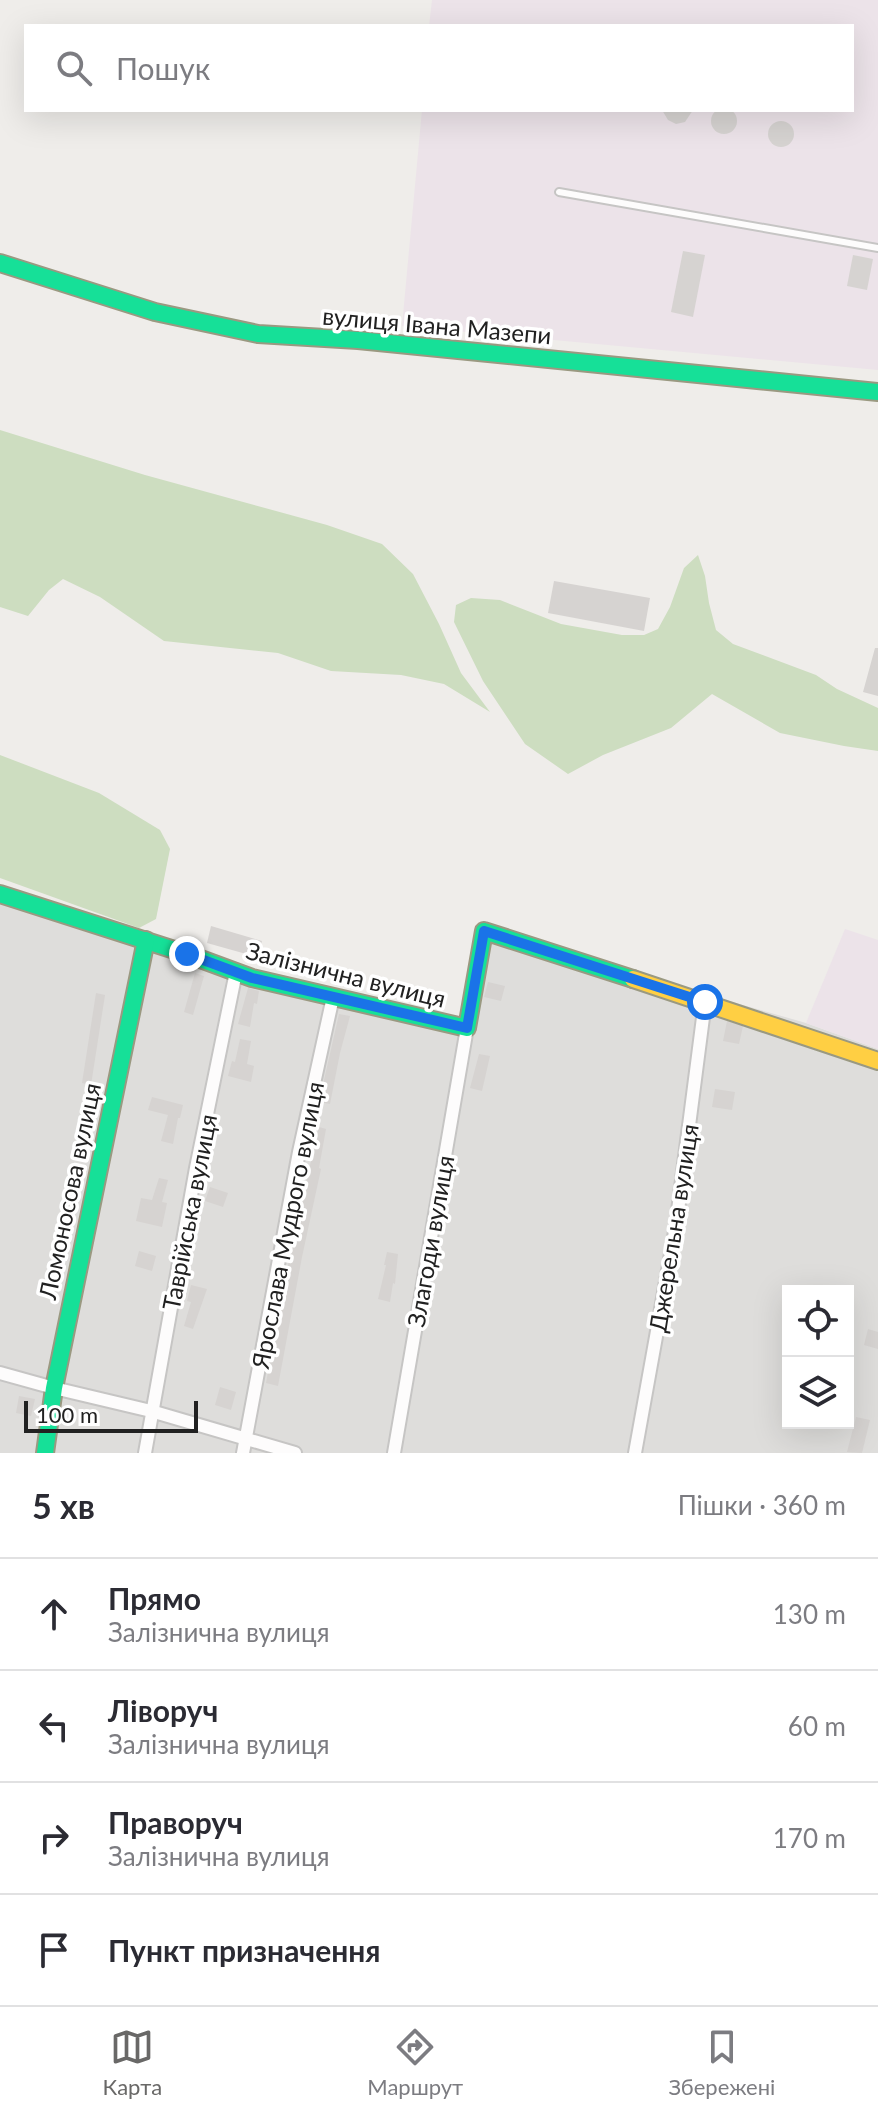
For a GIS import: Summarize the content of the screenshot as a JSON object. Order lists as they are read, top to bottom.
{
  "streets": {
    "street": [
      "вулиця Івана Мазепи",
      "Залізнична вулиця",
      "Ломоносова вулиця",
      "Таврійська вулиця",
      "Ярослава Мудрого вулиця",
      "Джерельна вулиця",
      "Злагоди вулиця"
    ]
  },
  "crossings": [
    ["Залізнична вулиця", "Ломоносова вулиця"],
    ["Залізнична вулиця", "Таврійська вулиця"],
    ["Залізнична вулиця", "Ярослава Мудрого вулиця"],
    ["Залізнична вулиця", "Джерельна вулиця"],
    ["Залізнична вулиця", "Злагоди вулиця"]
  ],
  "scale_bar": "100 m",
  "page": {
    "search": "Пошук",
    "scale": "100 m",
    "heading": ["5 хв", "Пішки · 360 m"],
    "list": [
      ["Прямо", "Залізнична вулиця", "130 m"],
      ["Ліворуч", "Залізнична вулиця", "60 m"],
      ["Праворуч", "Залізнична вулиця", "170 m"],
      "Пункт призначення"
    ],
    "nav": ["Карта", "Маршрут", "Збережені"]
  }
}
